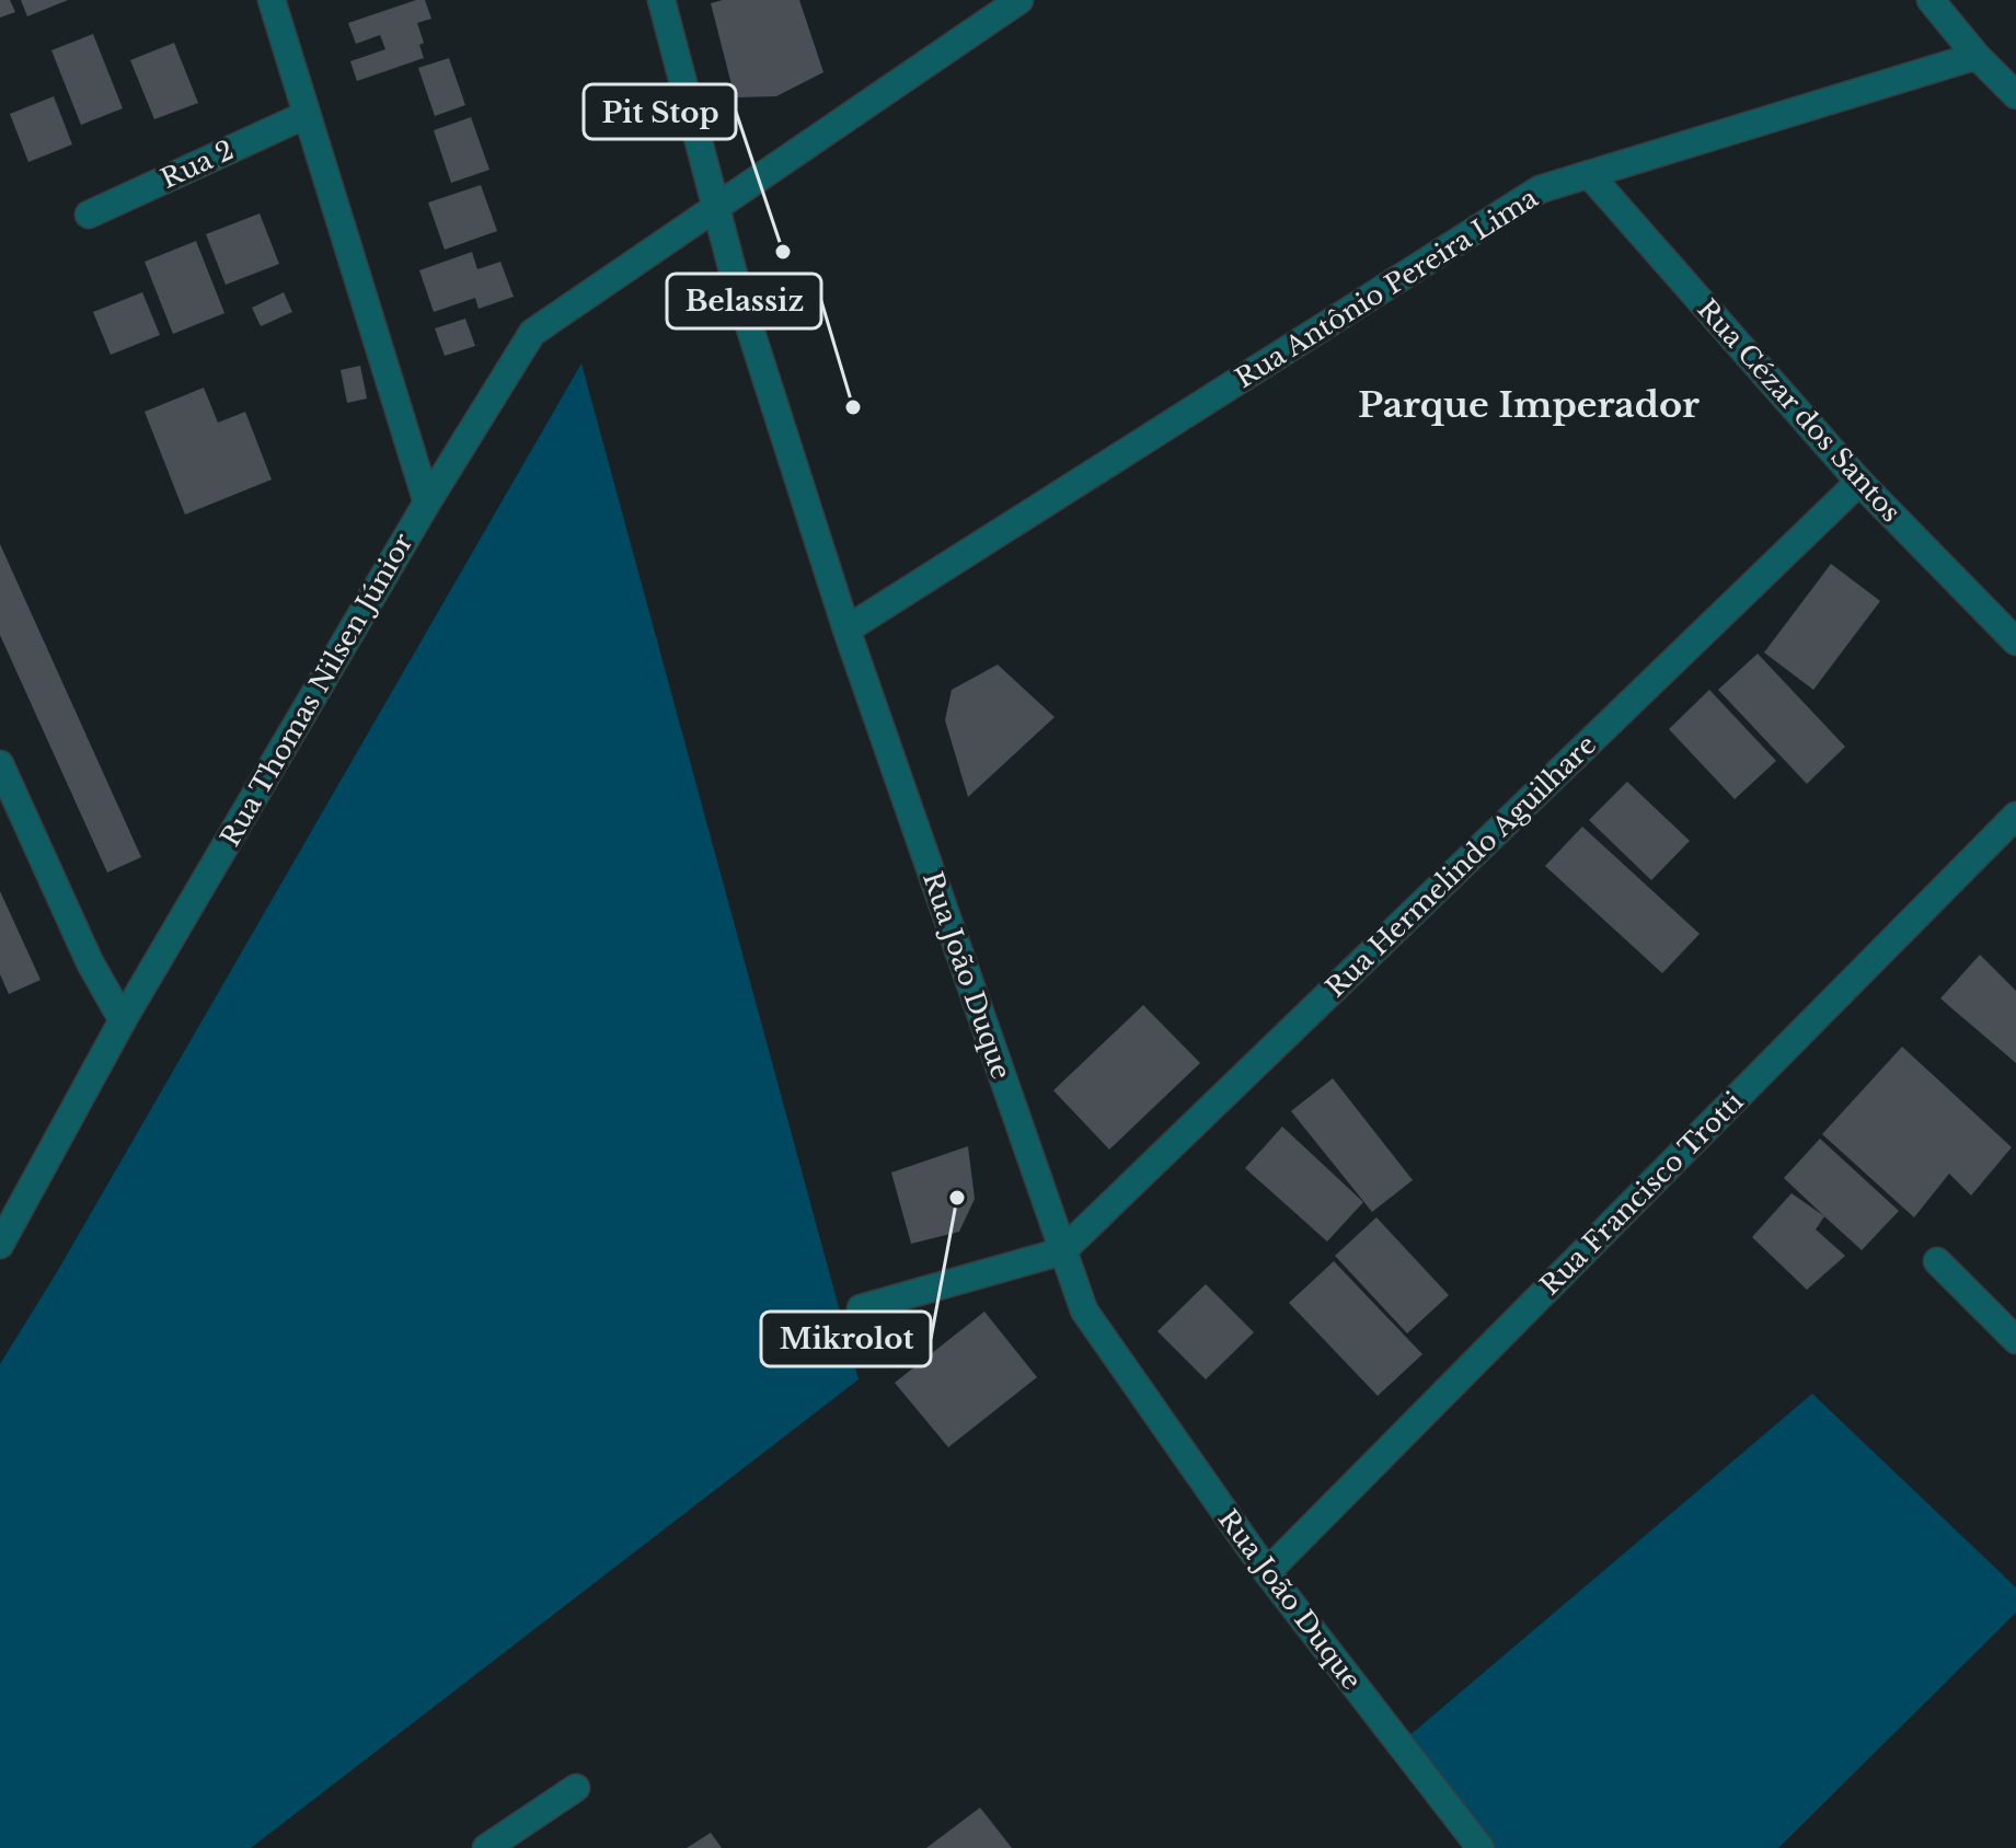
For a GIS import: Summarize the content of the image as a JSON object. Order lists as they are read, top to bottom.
{
  "streets": {
    "street": [
      "Rua 2",
      "Rua Antônio Pereira Lima",
      "Rua Cézar dos Santos",
      "Rua Thomas Nilsen Júnior",
      "Rua Hermelindo Aguilhare",
      "Rua João Duque",
      "Rua Francisco Trotti"
    ]
  },
  "crossings": [
    ["Rua Antônio Pereira Lima", "Rua Cézar dos Santos"],
    ["Rua Antônio Pereira Lima", "Rua João Duque"],
    ["Rua Cézar dos Santos", "Rua Hermelindo Aguilhare"],
    ["Rua Thomas Nilsen Júnior", "Rua João Duque"],
    ["Rua Hermelindo Aguilhare", "Rua João Duque"],
    ["Rua João Duque", "Rua Francisco Trotti"]
  ],
  "districts": ["Parque Imperador"],
  "places": ["Pit Stop", "Belassiz", "Mikrolot"]
}
